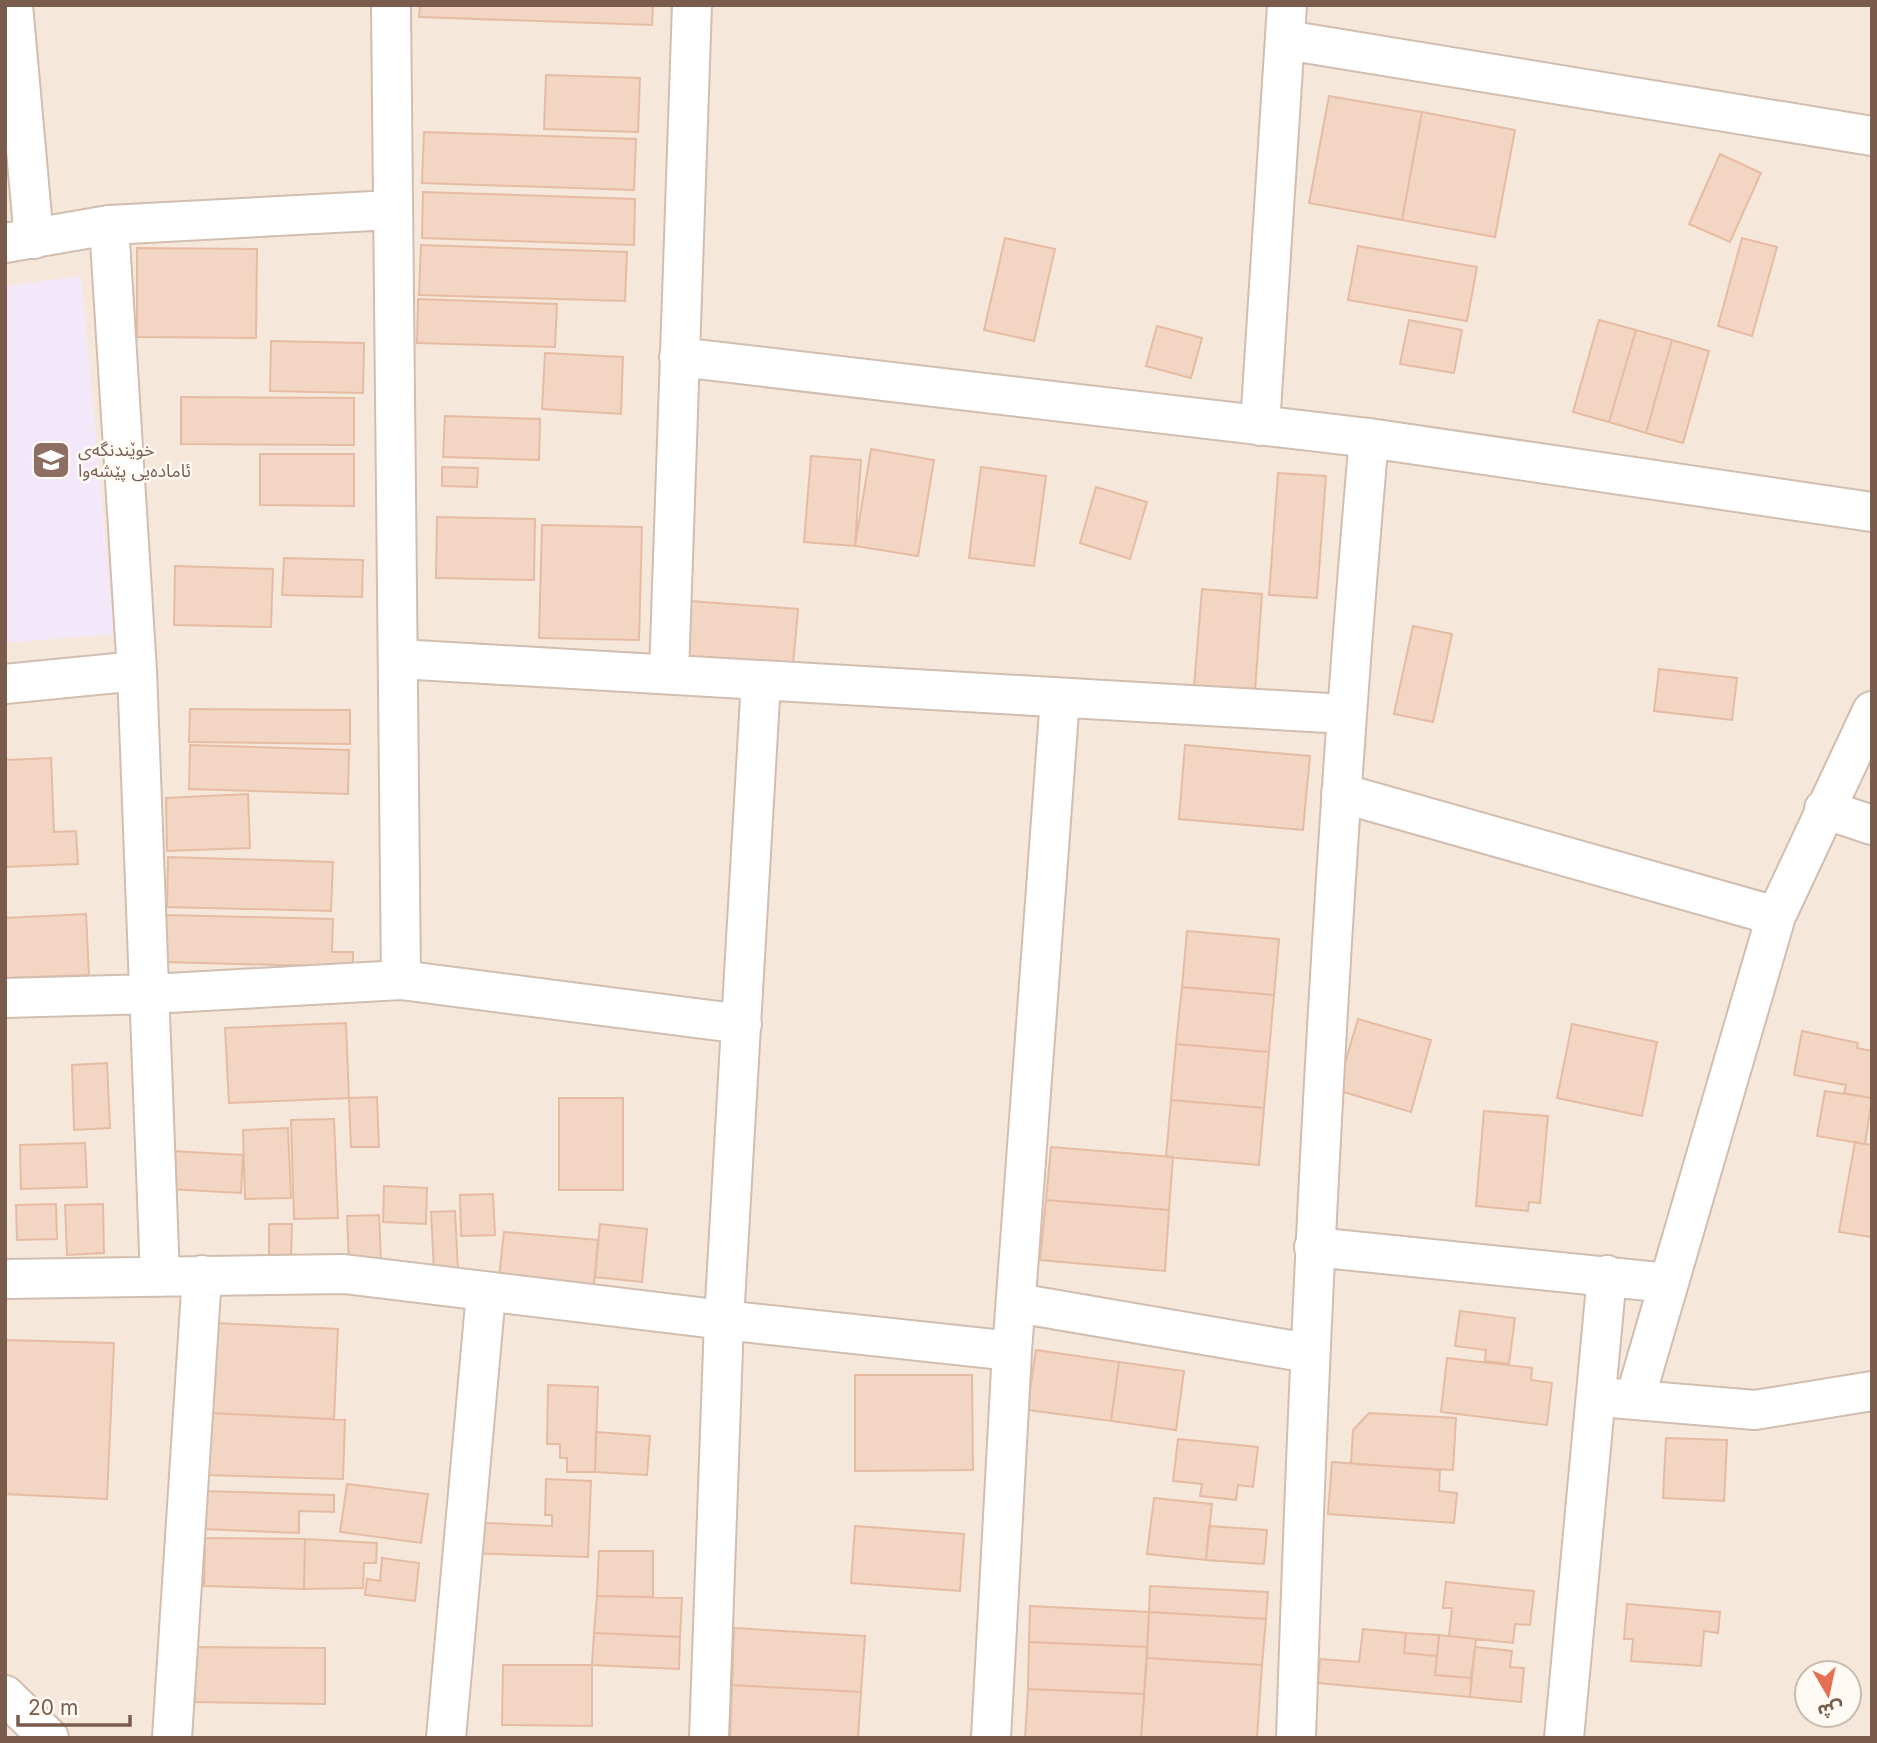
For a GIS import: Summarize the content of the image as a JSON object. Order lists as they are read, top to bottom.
{
  "places": {
    "school or university": ["خوێندنگەی ئامادەیی پێشەوا"]
  },
  "scale_bar": "20 m",
  "north": "bottom"
}
